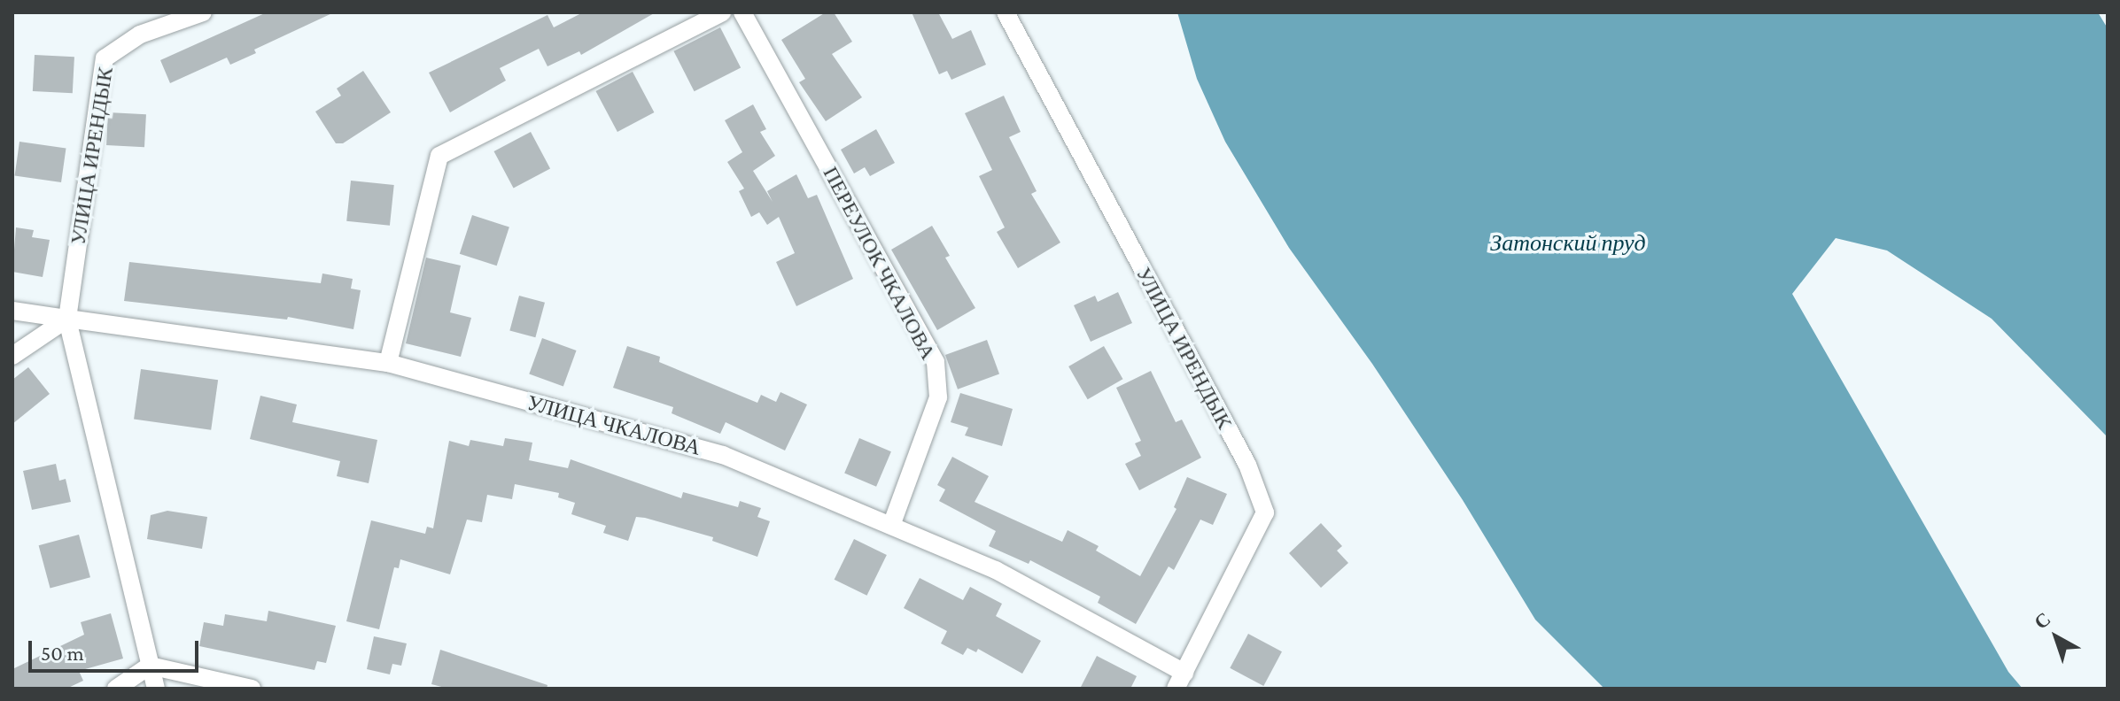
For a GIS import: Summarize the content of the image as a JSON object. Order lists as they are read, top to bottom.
{
  "streets": {
    "street": ["УЛИЦА ИРЕНДЫК", "ПЕРЕУЛОК ЧКАЛОВА", "УЛИЦА ЧКАЛОВА"]
  },
  "crossings": [
    ["УЛИЦА ИРЕНДЫК", "УЛИЦА ЧКАЛОВА"],
    ["ПЕРЕУЛОК ЧКАЛОВА", "УЛИЦА ЧКАЛОВА"]
  ],
  "water": ["Затонский пруд"],
  "scale_bar": "50 m",
  "north": "top left"
}
